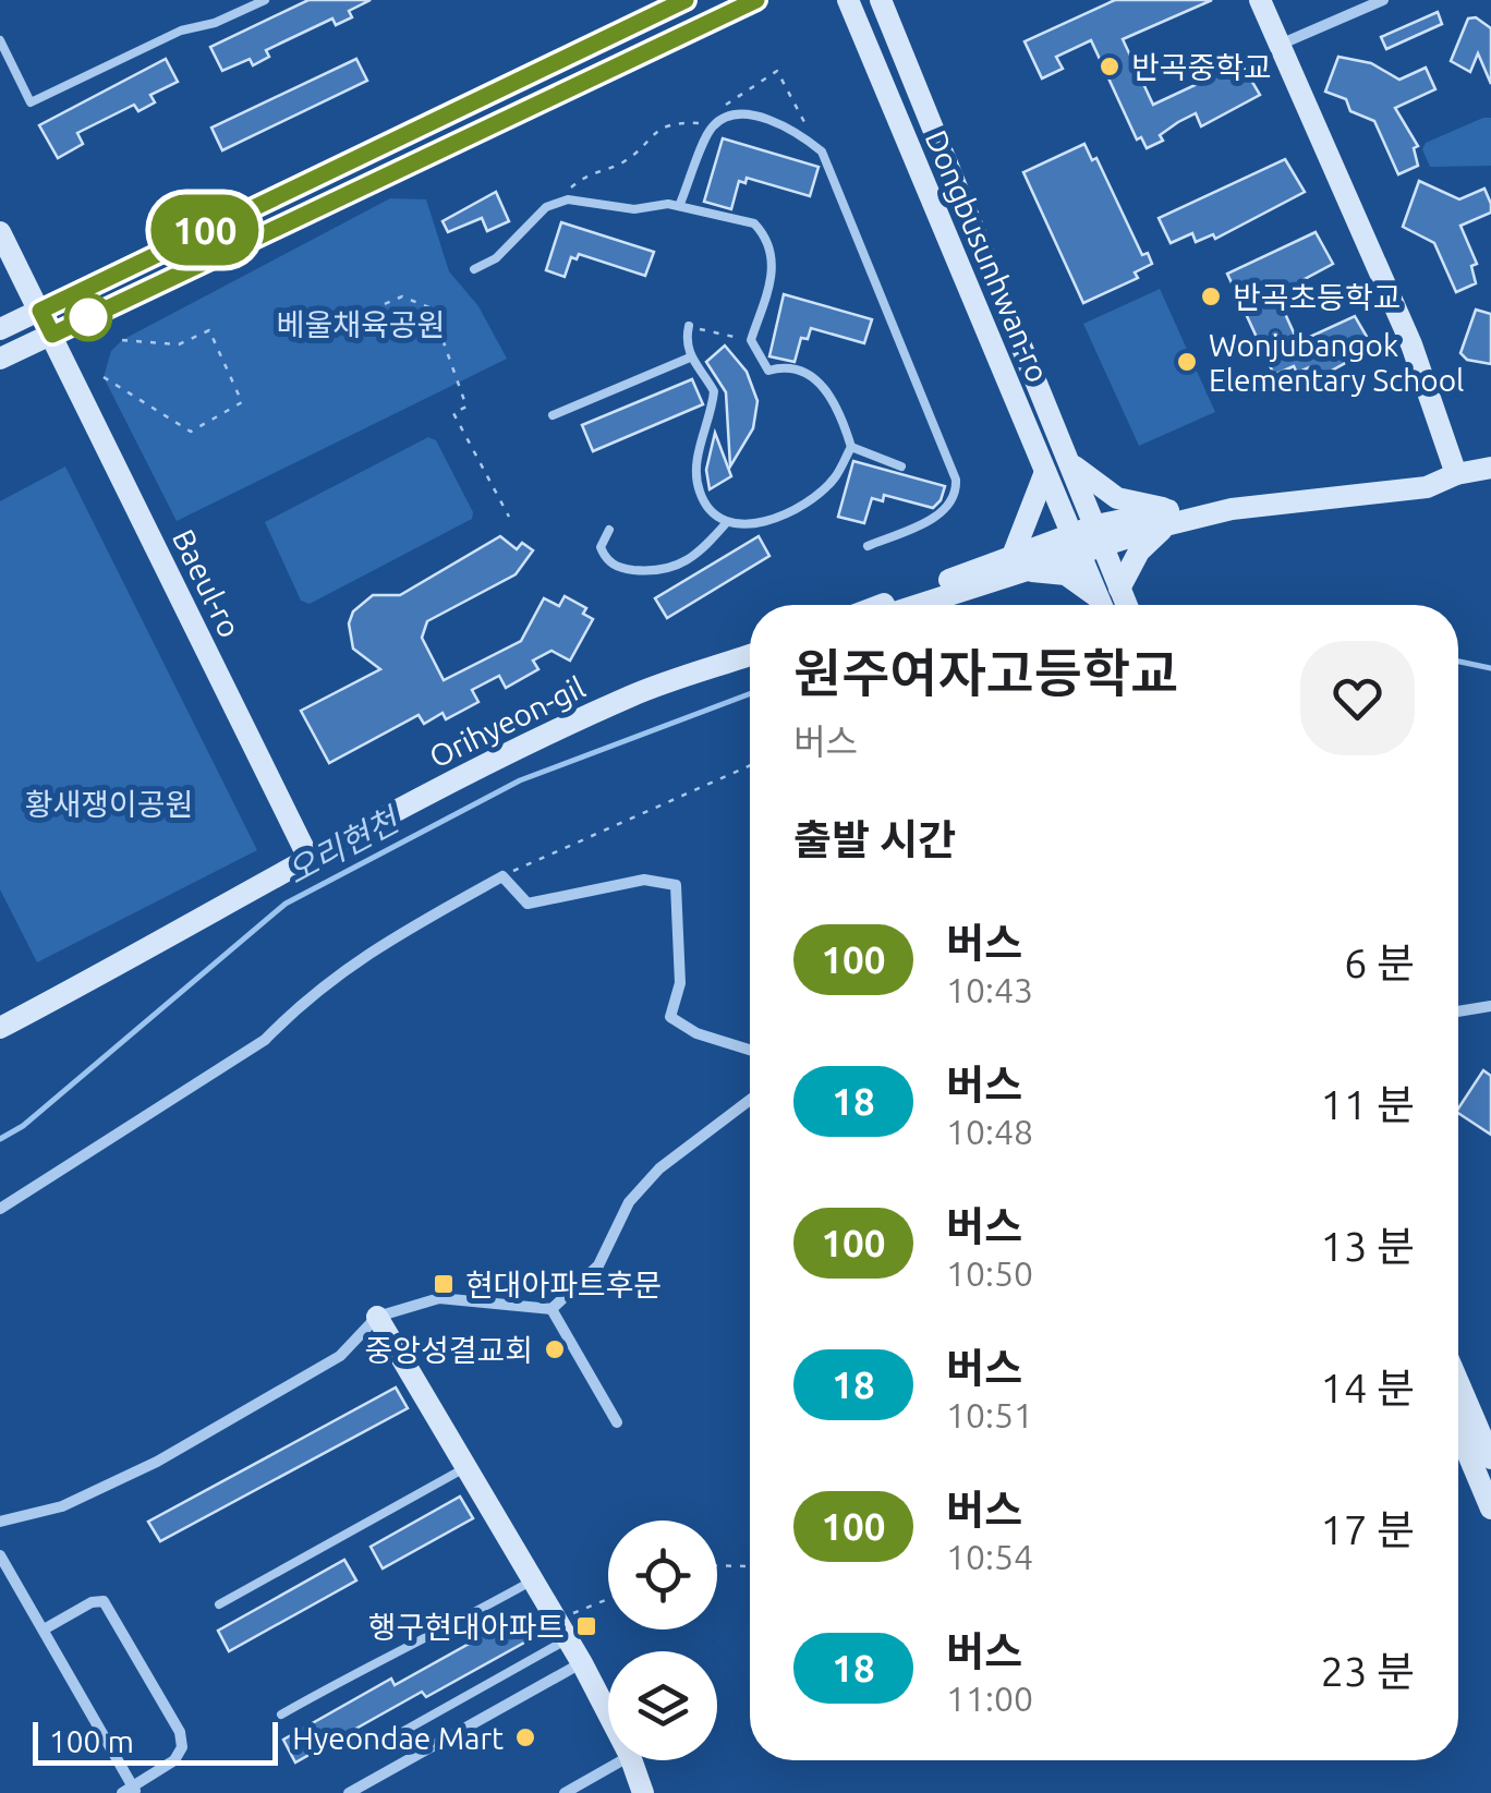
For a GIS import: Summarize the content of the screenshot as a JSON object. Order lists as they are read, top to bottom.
{
  "streets": {
    "street": ["Dongbusunhwan-ro", "Baeul-ro", "Orihyeon-gil"]
  },
  "crossings": [
    ["Baeul-ro", "Orihyeon-gil"]
  ],
  "water": ["오리현천"],
  "parks": ["베울채육공원", "황새쟁이공원"],
  "places": {
    "other": [
      "반곡중학교",
      "반곡초등학교",
      "Wonjubangok Elementary School",
      "중앙성결교회",
      "Hyeondae Mart"
    ],
    "transit": ["현대아파트후문", "행구현대아파트"]
  },
  "lines": ["bus line 100"],
  "scale_bar": "100 m",
  "page": {
    "on_map": "100",
    "heading": [
      ["원주여자고등학교", "버스"],
      "출발 시간"
    ],
    "list": [
      {
        "mark": "100",
        "name": "버스",
        "note": "10:43",
        "value": "6 분"
      },
      {
        "mark": "18",
        "name": "버스",
        "note": "10:48",
        "value": "11 분"
      },
      {
        "mark": "100",
        "name": "버스",
        "note": "10:50",
        "value": "13 분"
      },
      {
        "mark": "18",
        "name": "버스",
        "note": "10:51",
        "value": "14 분"
      },
      {
        "mark": "100",
        "name": "버스",
        "note": "10:54",
        "value": "17 분"
      },
      {
        "mark": "18",
        "name": "버스",
        "note": "11:00",
        "value": "23 분"
      }
    ],
    "scale": "100 m"
  }
}
